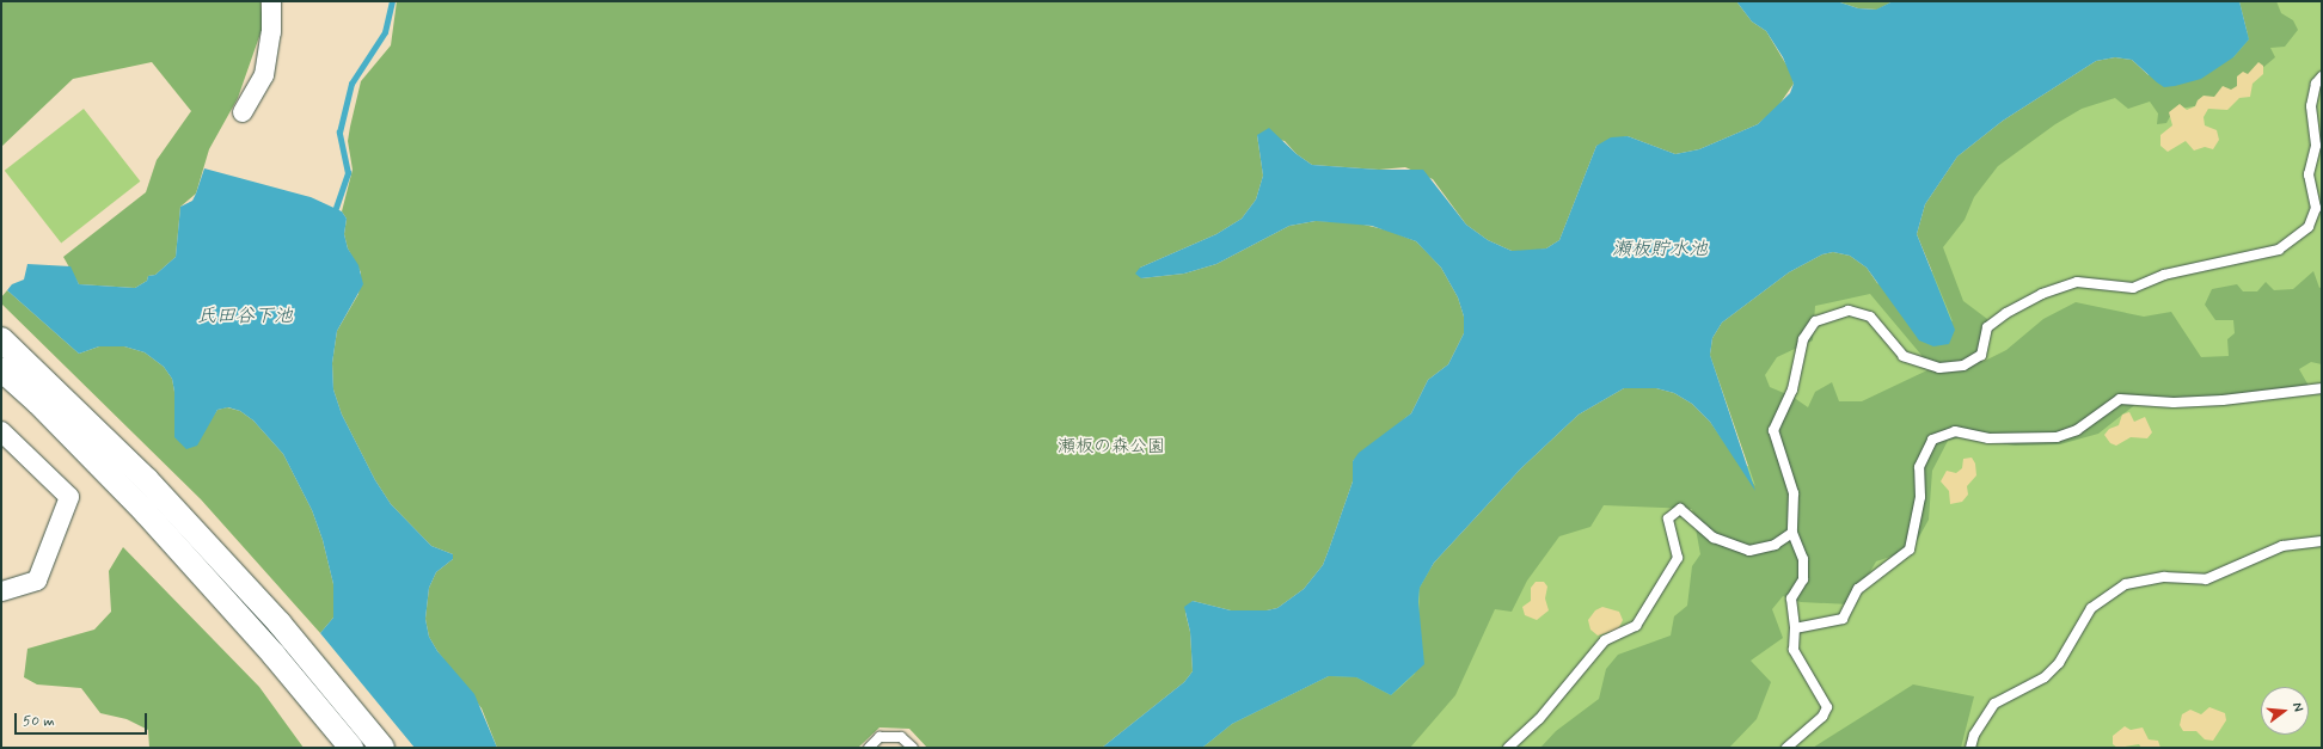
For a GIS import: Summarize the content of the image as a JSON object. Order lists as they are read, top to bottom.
{
  "water": ["瀬板貯水池", "氏田谷下池"],
  "parks": ["瀬板の森公園"],
  "scale_bar": "50 m",
  "north": "right"
}
